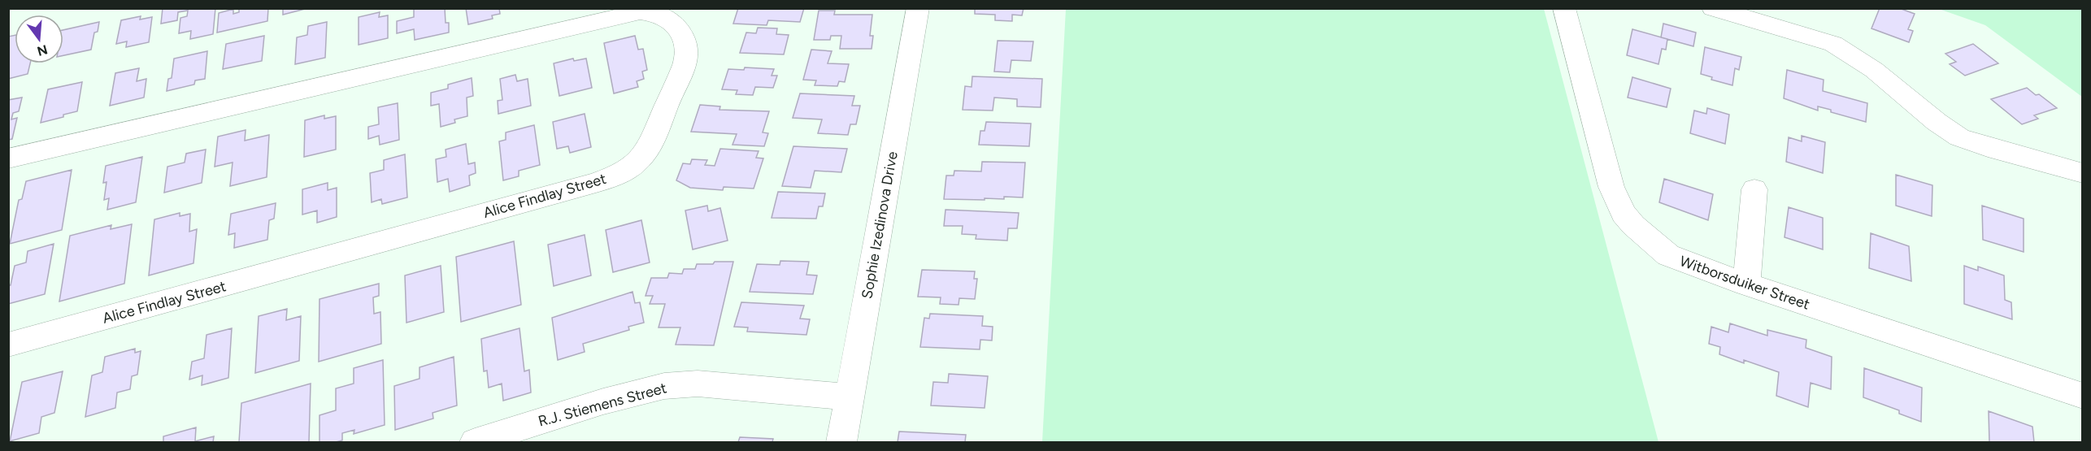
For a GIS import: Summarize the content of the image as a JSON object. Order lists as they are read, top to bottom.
{
  "streets": {
    "street": [
      "Alice Findlay Street",
      "Sophie Izedinova Drive",
      "Witborsduiker Street",
      "R.J. Stiemens Street"
    ]
  },
  "crossings": [
    ["Sophie Izedinova Drive", "R.J. Stiemens Street"]
  ],
  "north": "bottom"
}
